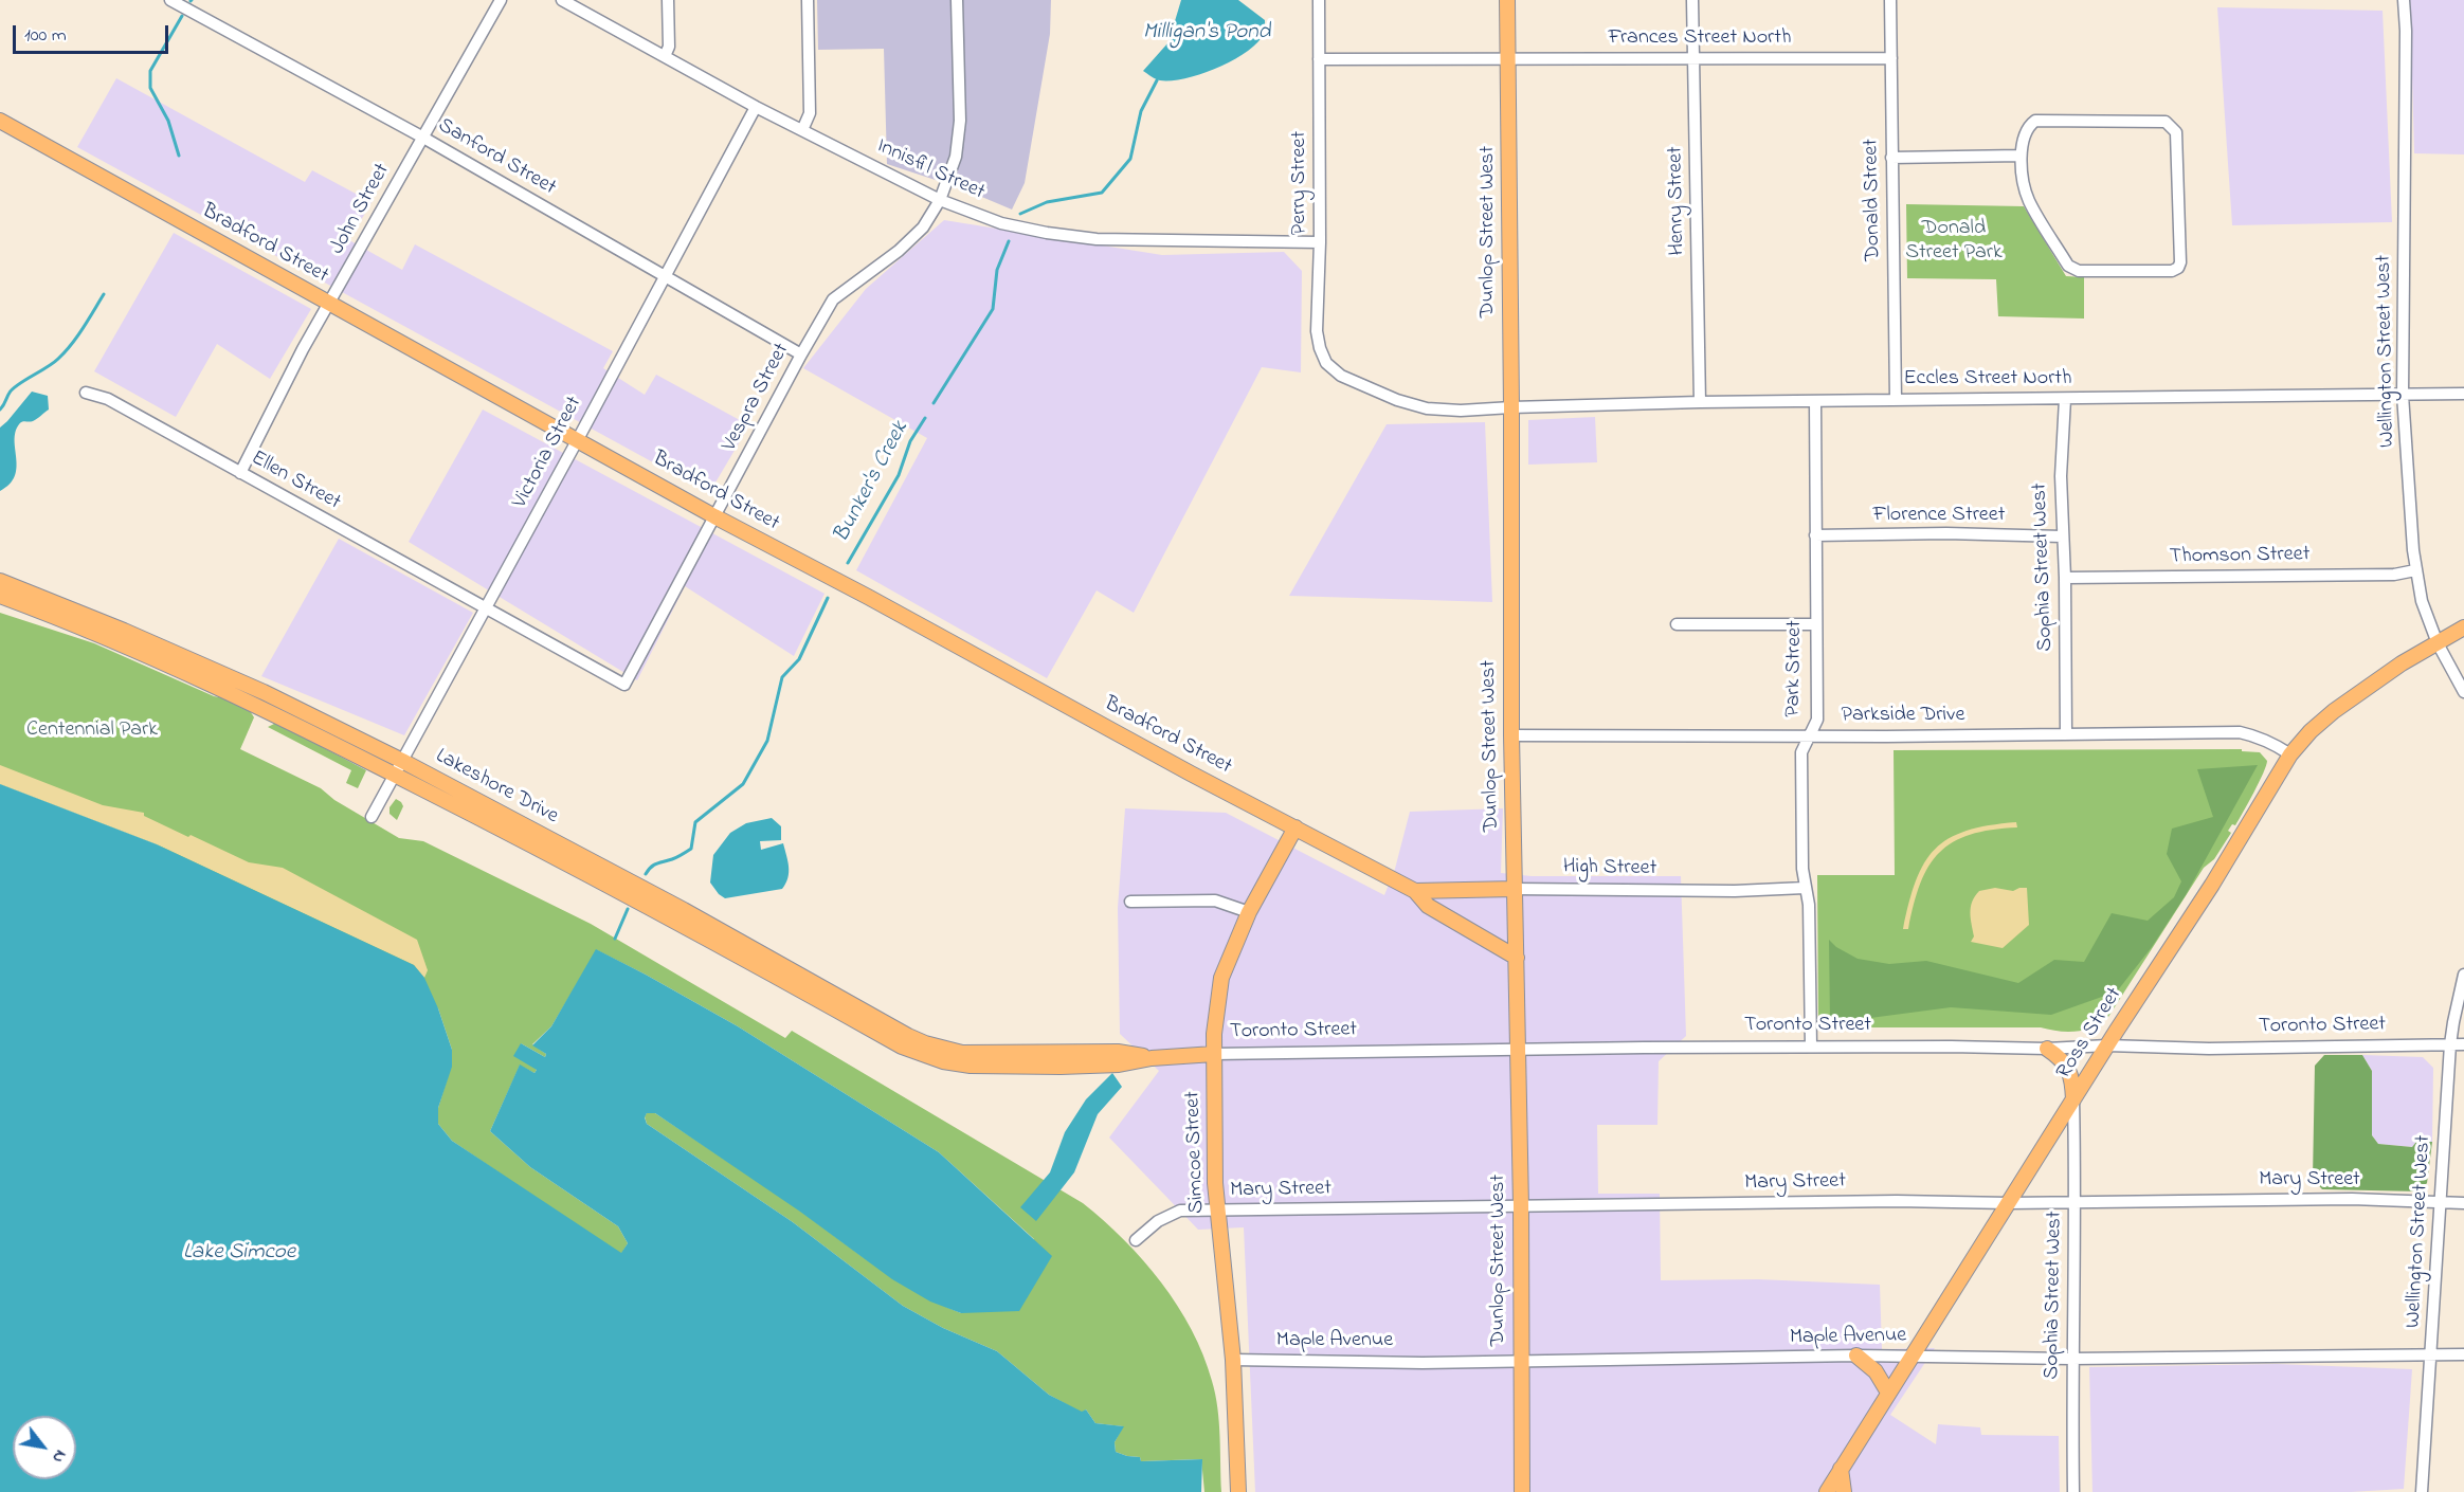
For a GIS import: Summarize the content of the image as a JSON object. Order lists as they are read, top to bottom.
{
  "streets": {
    "main road": [
      "Dunlop Street West",
      "Bradford Street",
      "Lakeshore Drive",
      "High Street",
      "Toronto Street",
      "Ross Street",
      "Simcoe Street"
    ],
    "street": [
      "Frances Street North",
      "Sanford Street",
      "Innisfil Street",
      "Perry Street",
      "Donald Street",
      "Henry Street",
      "John Street",
      "Wellington Street West",
      "Eccles Street North",
      "Vespra Street",
      "Victoria Street",
      "Ellen Street",
      "Florence Street",
      "Thomson Street",
      "Sophia Street West",
      "Park Street",
      "Parkside Drive",
      "Mary Street",
      "Maple Avenue"
    ]
  },
  "crossings": [
    ["Frances Street North", "Perry Street"],
    ["Frances Street North", "Donald Street"],
    ["Frances Street North", "Henry Street"],
    ["Frances Street North", "Dunlop Street West"],
    ["Sanford Street", "John Street"],
    ["Sanford Street", "Vespra Street"],
    ["Sanford Street", "Victoria Street"],
    ["Innisfil Street", "Perry Street"],
    ["Innisfil Street", "Vespra Street"],
    ["Innisfil Street", "Victoria Street"],
    ["Perry Street", "Eccles Street North"],
    ["Donald Street", "Eccles Street North"],
    ["Henry Street", "Eccles Street North"],
    ["John Street", "Bradford Street"],
    ["John Street", "Ellen Street"],
    ["Dunlop Street West", "Bradford Street"],
    ["Dunlop Street West", "Eccles Street North"],
    ["Dunlop Street West", "Parkside Drive"],
    ["Dunlop Street West", "High Street"],
    ["Dunlop Street West", "Toronto Street"],
    ["Dunlop Street West", "Mary Street"],
    ["Dunlop Street West", "Maple Avenue"],
    ["Bradford Street", "Vespra Street"],
    ["Bradford Street", "Victoria Street"],
    ["Bradford Street", "High Street"],
    ["Bradford Street", "Simcoe Street"],
    ["Wellington Street West", "Eccles Street North"],
    ["Wellington Street West", "Thomson Street"],
    ["Wellington Street West", "Toronto Street"],
    ["Wellington Street West", "Ross Street"],
    ["Wellington Street West", "Mary Street"],
    ["Wellington Street West", "Maple Avenue"],
    ["Eccles Street North", "Sophia Street West"],
    ["Eccles Street North", "Park Street"],
    ["Vespra Street", "Victoria Street"],
    ["Vespra Street", "Ellen Street"],
    ["Victoria Street", "Ellen Street"],
    ["Victoria Street", "Lakeshore Drive"],
    ["Florence Street", "Sophia Street West"],
    ["Florence Street", "Park Street"],
    ["Thomson Street", "Sophia Street West"],
    ["Sophia Street West", "Parkside Drive"],
    ["Sophia Street West", "Ross Street"],
    ["Sophia Street West", "Mary Street"],
    ["Sophia Street West", "Maple Avenue"],
    ["Park Street", "Parkside Drive"],
    ["Park Street", "High Street"],
    ["Park Street", "Toronto Street"],
    ["Parkside Drive", "Ross Street"],
    ["Lakeshore Drive", "Toronto Street"],
    ["Toronto Street", "Ross Street"],
    ["Toronto Street", "Simcoe Street"],
    ["Ross Street", "Mary Street"],
    ["Ross Street", "Maple Avenue"],
    ["Simcoe Street", "Mary Street"],
    ["Simcoe Street", "Maple Avenue"]
  ],
  "water": ["Milligan's Pond", "Bunker's Creek", "Lake Simcoe"],
  "parks": ["Donald Street Park", "Centennial Park"],
  "scale_bar": "100 m",
  "north": "bottom right"
}
